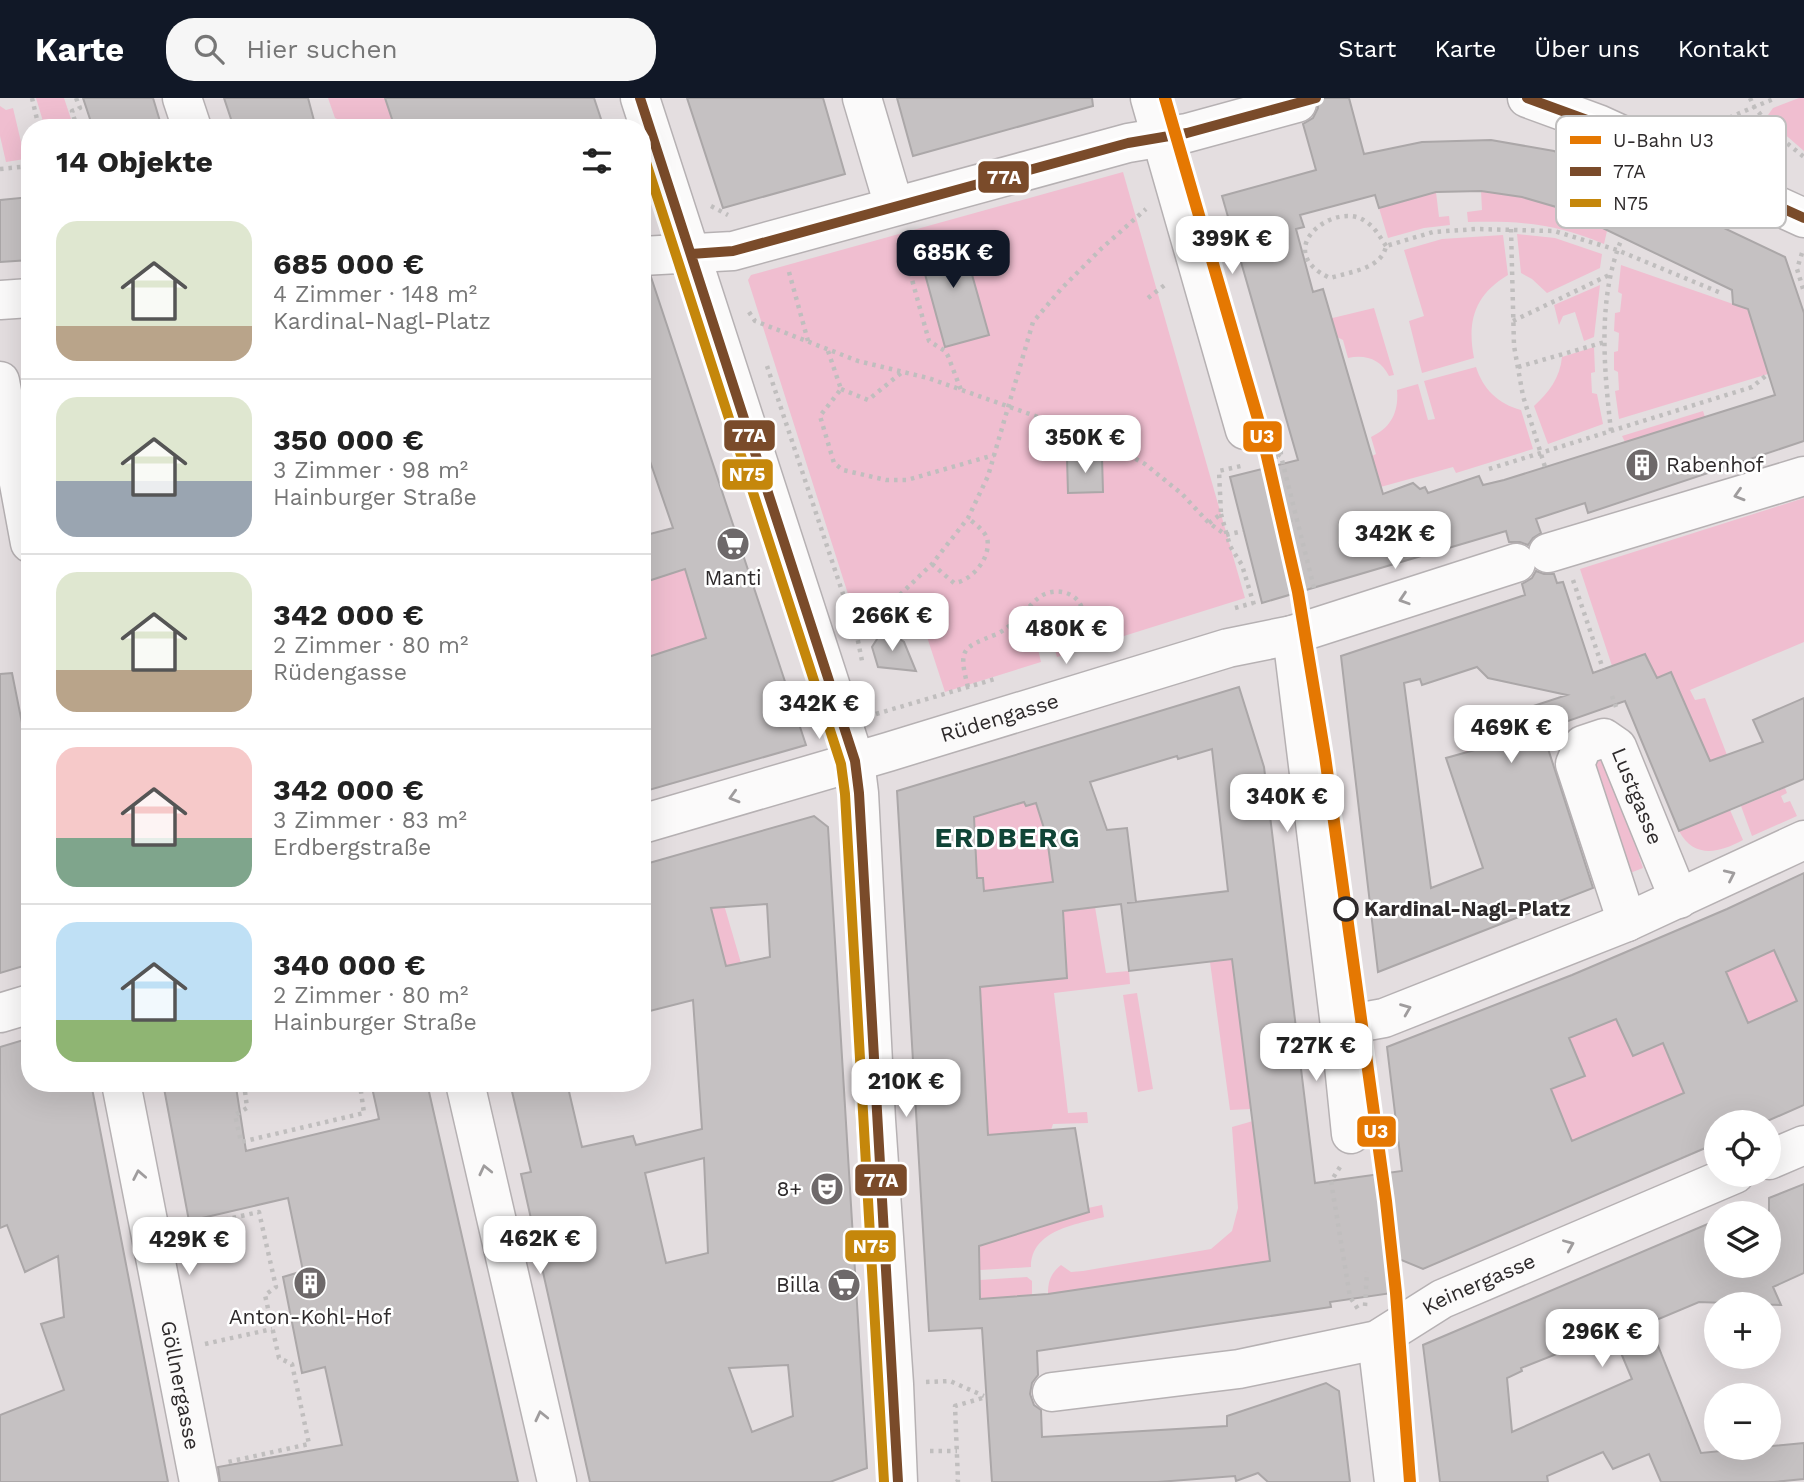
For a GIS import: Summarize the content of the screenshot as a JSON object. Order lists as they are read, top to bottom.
{
  "streets": {
    "street": [
      "Rüdengasse",
      "Lustgasse",
      "Keinergasse",
      "Göllnergasse"
    ]
  },
  "one_way": ["Rüdengasse"],
  "districts": ["ERDBERG"],
  "places": {
    "building": ["Rabenhof", "Anton-Kohl-Hof"],
    "supermarket": ["Manti", "Billa"],
    "other": ["Kardinal-Nagl-Platz"],
    "theatre": ["8+"]
  },
  "lines": ["metro line U3", "transit line 77A", "transit line N75"],
  "legend": ["U-Bahn U3", "77A", "N75"],
  "page": {
    "header": "Karte",
    "search": "Hier suchen",
    "nav": [
      "Start",
      "Karte",
      "Über uns",
      "Kontakt"
    ],
    "heading": "14 Objekte",
    "list": [
      {
        "name": "685 000 €",
        "note": "4 Zimmer · 148 m² · Kardinal-Nagl-Platz"
      },
      {
        "name": "350 000 €",
        "note": "3 Zimmer · 98 m² · Hainburger Straße"
      },
      {
        "name": "342 000 €",
        "note": "2 Zimmer · 80 m² · Rüdengasse"
      },
      {
        "name": "342 000 €",
        "note": "3 Zimmer · 83 m² · Erdbergstraße"
      },
      {
        "name": "340 000 €",
        "note": "2 Zimmer · 80 m² · Hainburger Straße"
      }
    ],
    "price": [
      "399K €",
      "685K €",
      "350K €",
      "342K €",
      "266K €",
      "480K €",
      "342K €",
      "469K €",
      "340K €",
      "727K €",
      "210K €",
      "462K €",
      "429K €",
      "296K €"
    ],
    "map_buttons": ["+", "−"]
  }
}
